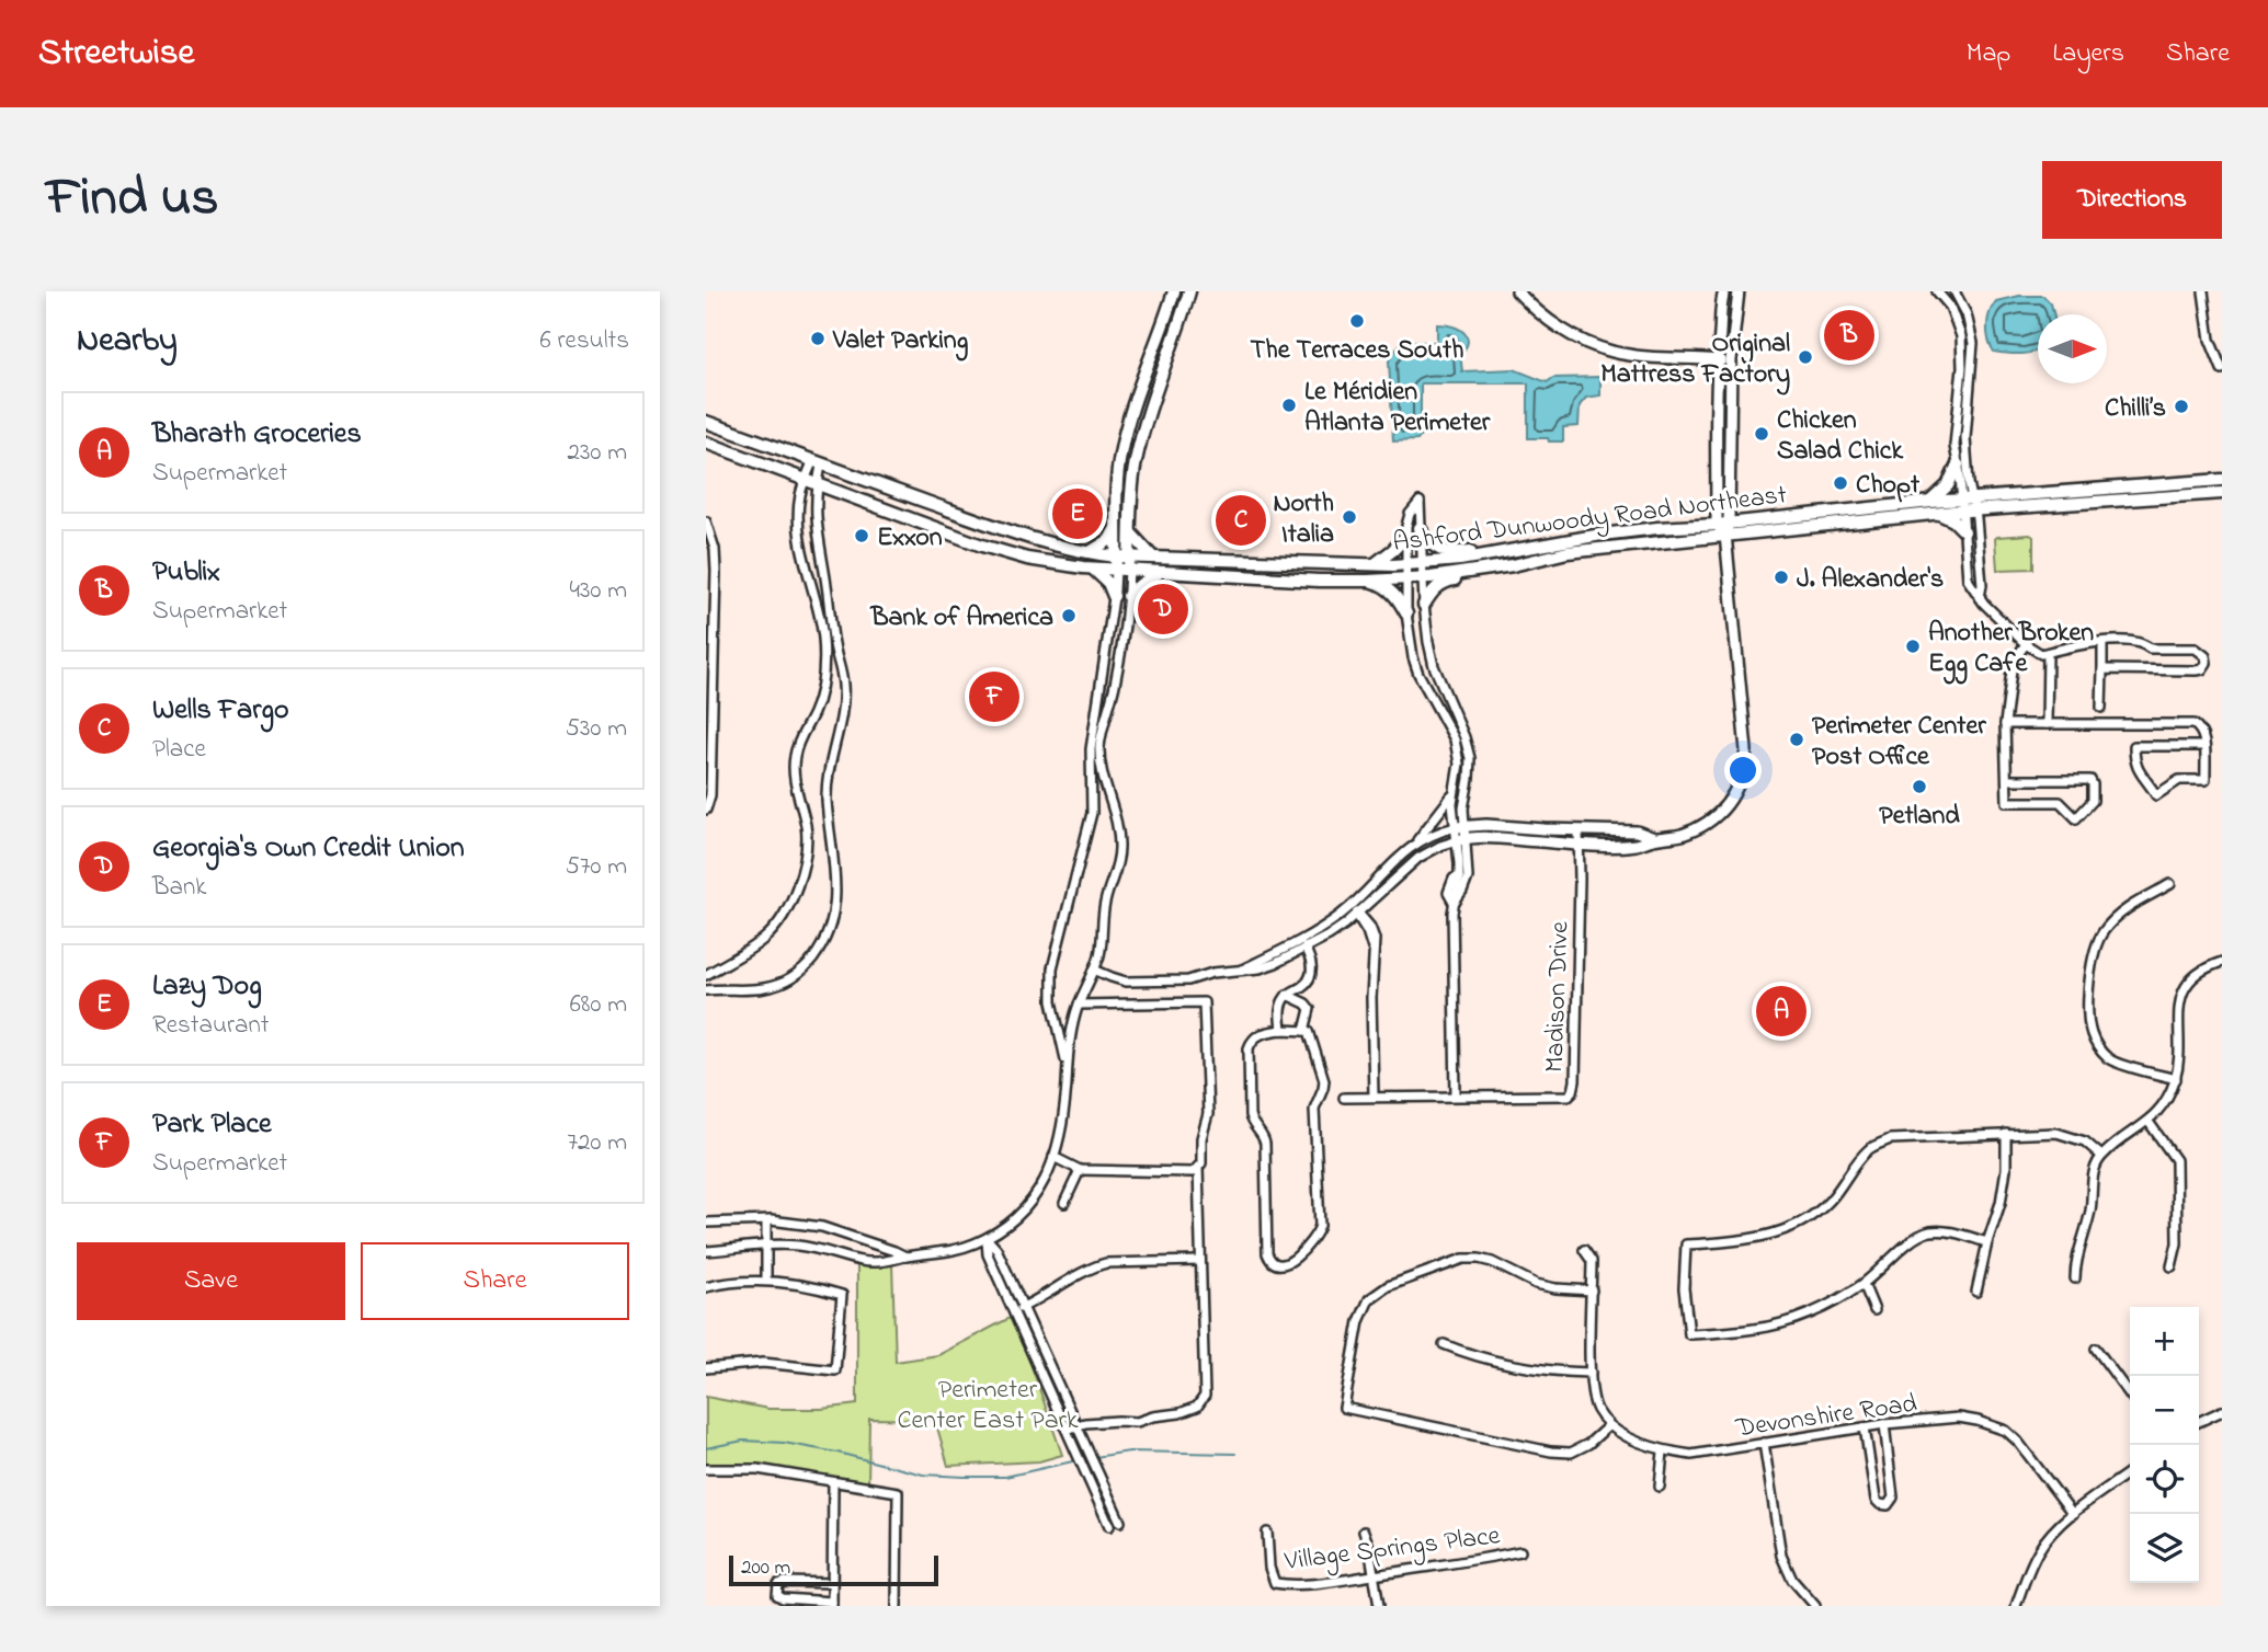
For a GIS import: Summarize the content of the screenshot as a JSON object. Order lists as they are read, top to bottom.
{
  "streets": {
    "main road": ["Ashford Dunwoody Road Northeast"],
    "street": ["Madison Drive", "Devonshire Road", "Village Springs Place"]
  },
  "parks": ["Perimeter Center East Park"],
  "places": [
    "The Terraces South",
    "Valet Parking",
    "Original Mattress Factory",
    "Le Méridien Atlanta Perimeter",
    "Chilli’s",
    "Chicken Salad Chick",
    "Chopt",
    "North Italia",
    "Exxon",
    "J. Alexander's",
    "Bank of America",
    "Another Broken Egg Cafe",
    "Perimeter Center Post Office",
    "Petland"
  ],
  "scale_bar": "200 m",
  "north": "right",
  "page": {
    "header": "Streetwise",
    "nav": ["Map", "Layers", "Share"],
    "title": "Find us",
    "buttons": [
      "Directions",
      ["Save", "Share"]
    ],
    "heading": ["Nearby", "6 results"],
    "pins": [
      "B",
      "E",
      "C",
      "D",
      "F",
      "A"
    ],
    "list": [
      {
        "mark": "A",
        "name": "Bharath Groceries",
        "note": "Supermarket",
        "value": "230 m"
      },
      {
        "mark": "B",
        "name": "Publix",
        "note": "Supermarket",
        "value": "430 m"
      },
      {
        "mark": "C",
        "name": "Wells Fargo",
        "note": "Place",
        "value": "530 m"
      },
      {
        "mark": "D",
        "name": "Georgia's Own Credit Union",
        "note": "Bank",
        "value": "570 m"
      },
      {
        "mark": "E",
        "name": "Lazy Dog",
        "note": "Restaurant",
        "value": "680 m"
      },
      {
        "mark": "F",
        "name": "Park Place",
        "note": "Supermarket",
        "value": "720 m"
      }
    ],
    "map_buttons": ["+", "−"],
    "scale": "200 m"
  }
}
